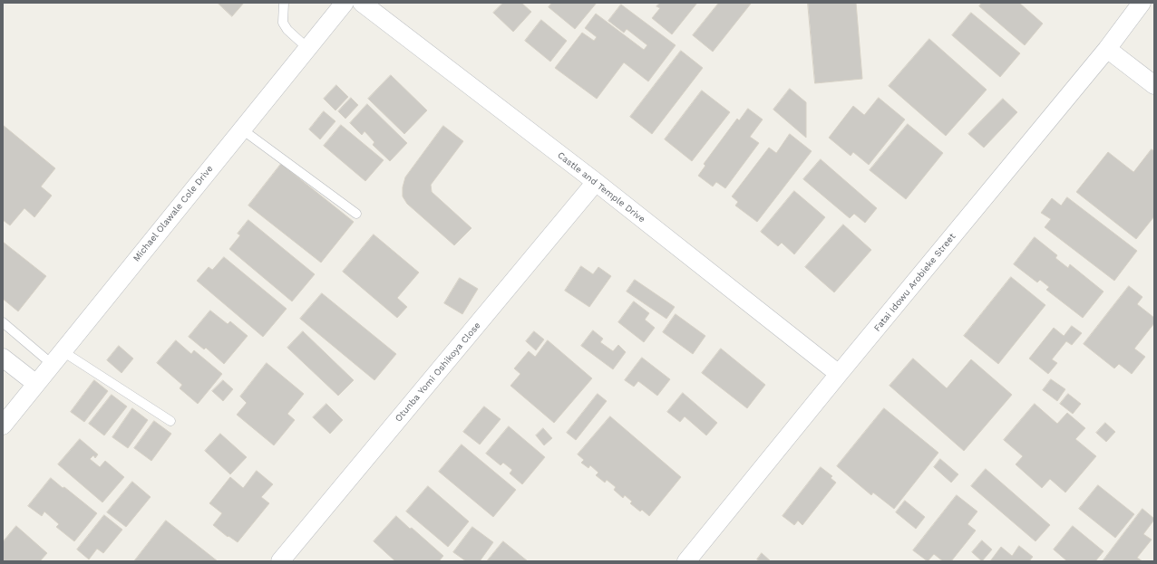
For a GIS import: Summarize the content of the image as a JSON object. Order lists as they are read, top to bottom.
{
  "streets": {
    "street": [
      "Castle and Temple Drive",
      "Michael Olawale Cole Drive",
      "Fatai Idowu Arobieke Street",
      "Otunba Yomi Oshikoya Close"
    ]
  },
  "crossings": [
    ["Castle and Temple Drive", "Fatai Idowu Arobieke Street"],
    ["Castle and Temple Drive", "Otunba Yomi Oshikoya Close"]
  ]
}
